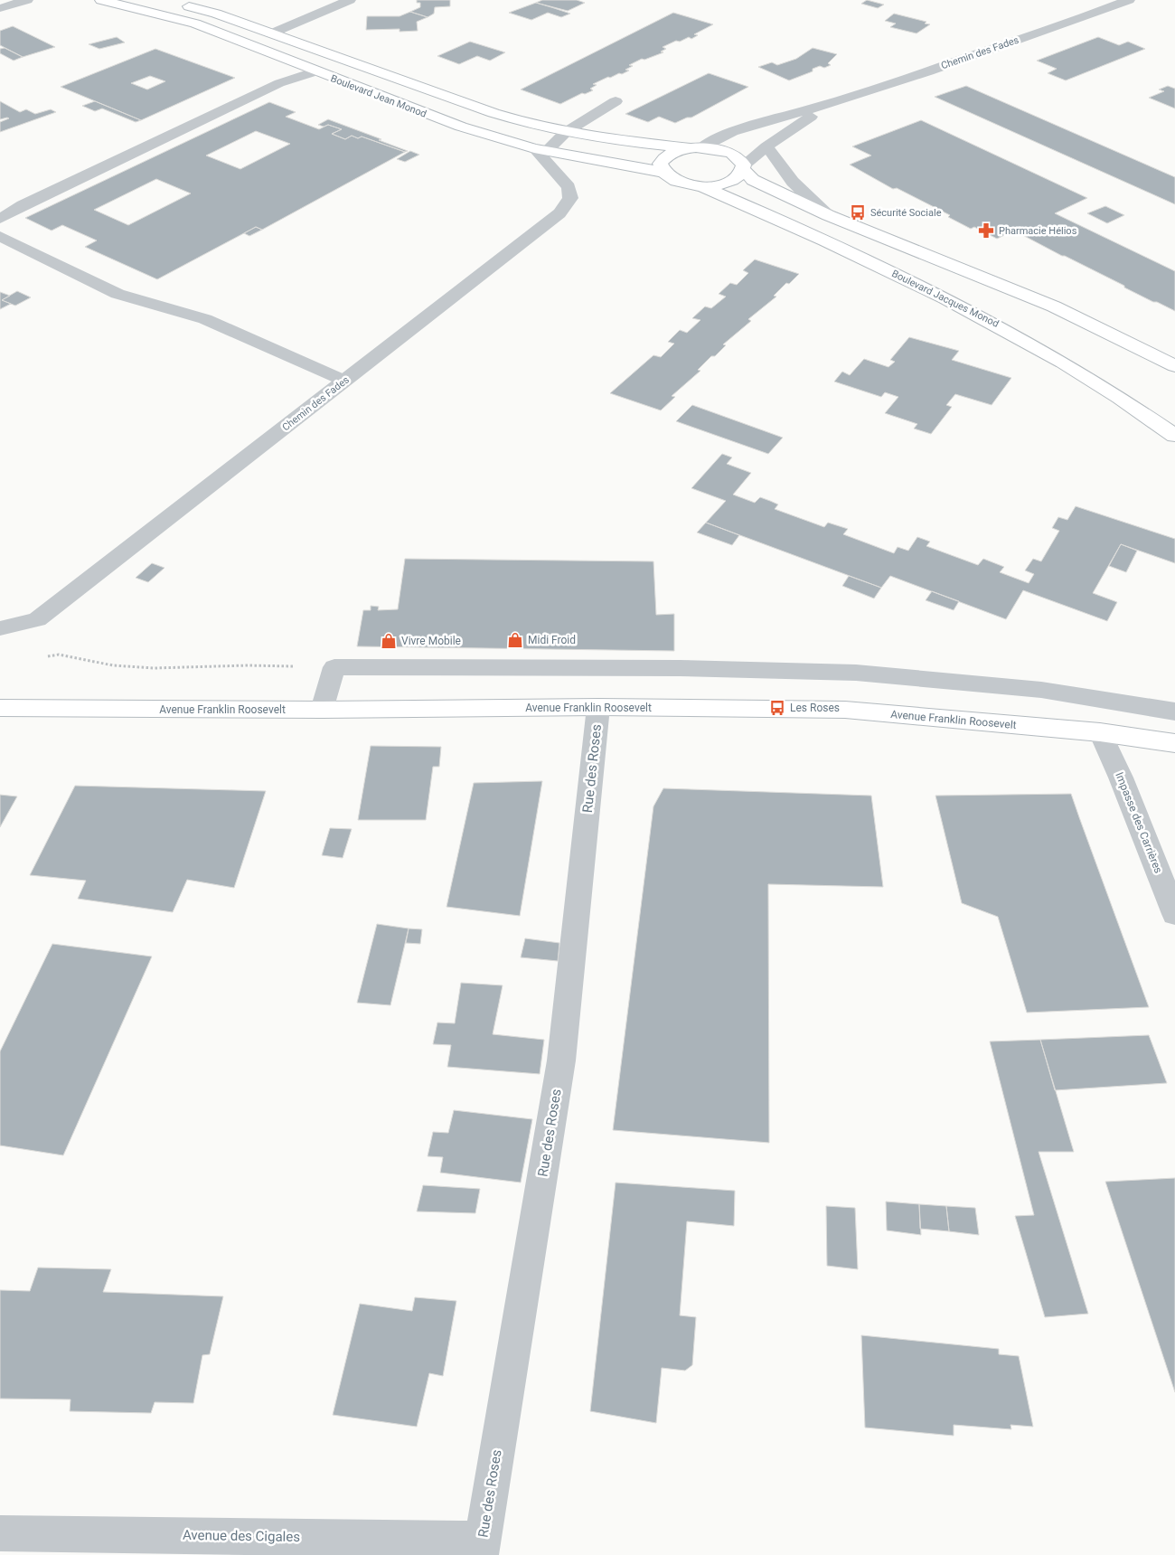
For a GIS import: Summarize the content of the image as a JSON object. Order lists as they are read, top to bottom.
{
  "streets": {
    "street": [
      "Chemin des Fades",
      "Boulevard Jean Monod",
      "Boulevard Jacques Monod",
      "Avenue Franklin Roosevelt",
      "Rue des Roses",
      "Impasse des Carrières",
      "Avenue des Cigales"
    ]
  },
  "crossings": [
    ["Chemin des Fades", "Boulevard Jean Monod"],
    ["Avenue Franklin Roosevelt", "Rue des Roses"],
    ["Avenue Franklin Roosevelt", "Impasse des Carrières"],
    ["Rue des Roses", "Avenue des Cigales"]
  ],
  "places": {
    "bus stop": ["Sécurité Sociale", "Les Roses"],
    "pharmacy": ["Pharmacie Hélios"],
    "shop": ["Midi Froid", "Vivre Mobile"]
  }
}
